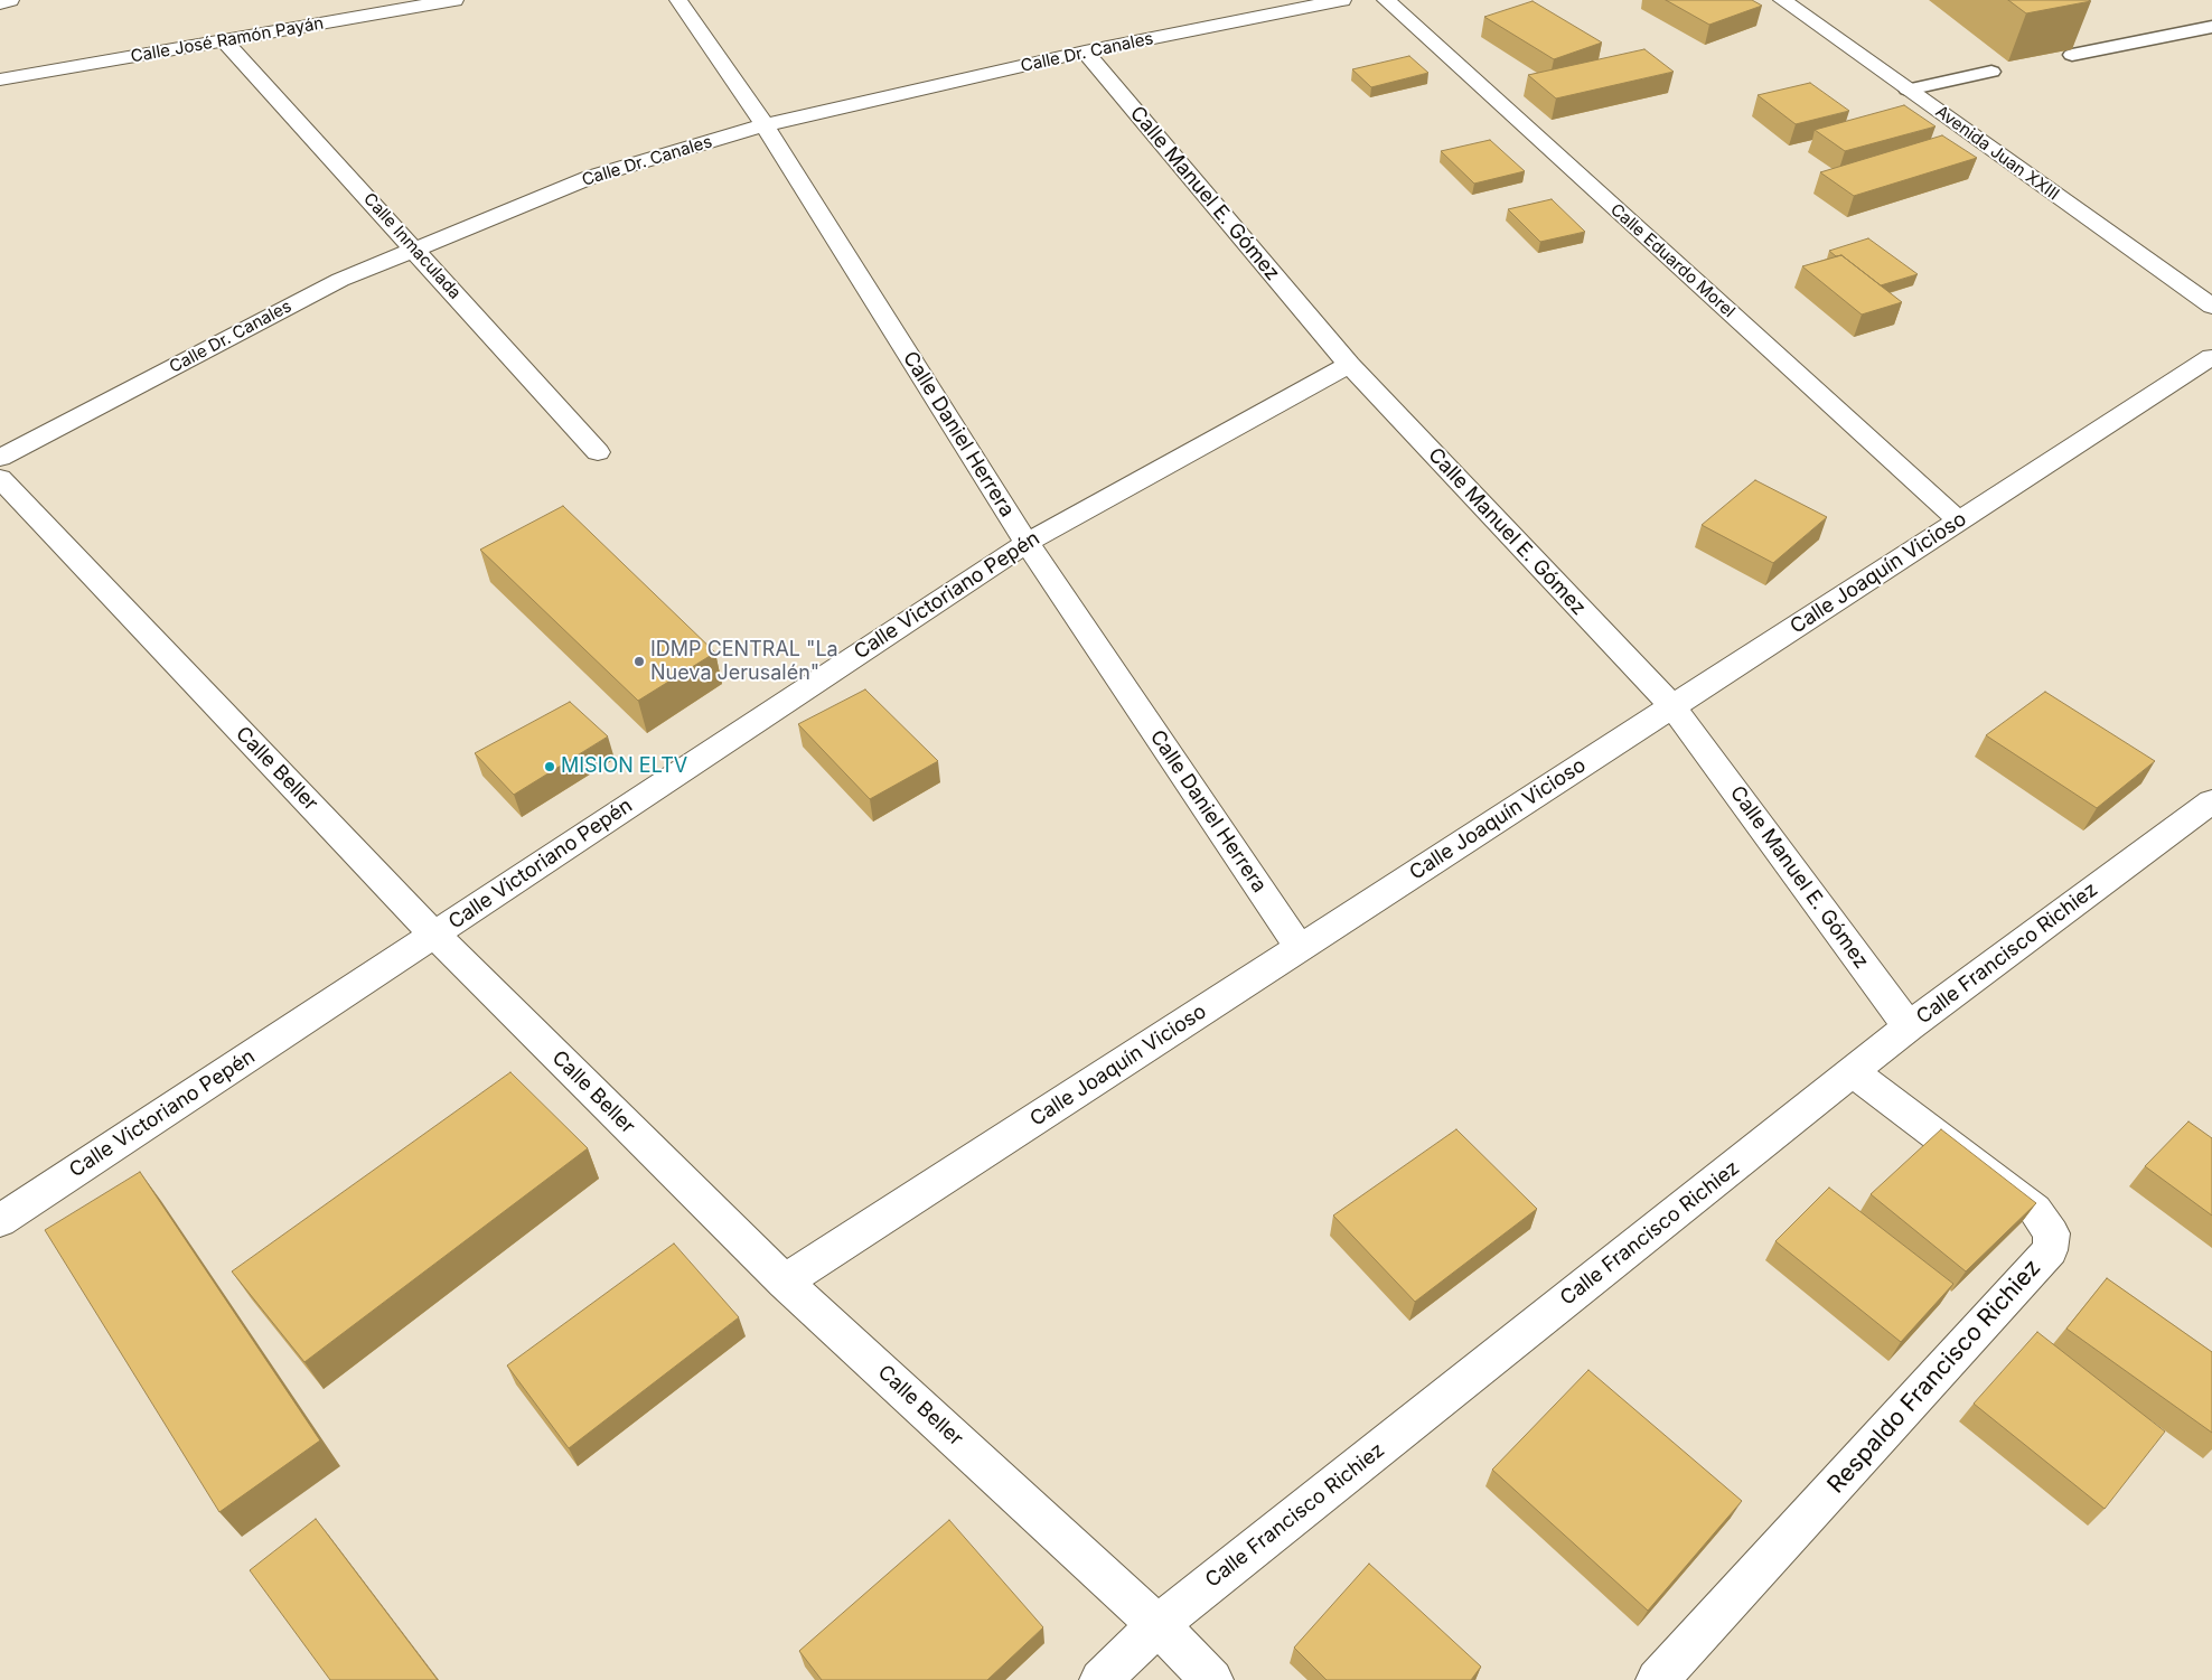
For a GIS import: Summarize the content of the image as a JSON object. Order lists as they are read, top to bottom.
{
  "streets": {
    "street": [
      "Calle José Ramón Payán",
      "Calle Dr. Canales",
      "Avenida Juan XXIII",
      "Calle Manuel E. Gómez",
      "Calle Inmaculada",
      "Calle Eduardo Morel",
      "Calle Daniel Herrera",
      "Calle Joaquín Vicioso",
      "Calle Victoriano Pepén",
      "Calle Beller",
      "Calle Francisco Richiez",
      "Respaldo Francisco Richiez"
    ]
  },
  "crossings": [
    ["Calle José Ramón Payán", "Calle Inmaculada"],
    ["Calle Dr. Canales", "Calle Manuel E. Gómez"],
    ["Calle Dr. Canales", "Calle Inmaculada"],
    ["Calle Dr. Canales", "Calle Daniel Herrera"],
    ["Calle Manuel E. Gómez", "Calle Joaquín Vicioso"],
    ["Calle Manuel E. Gómez", "Calle Victoriano Pepén"],
    ["Calle Manuel E. Gómez", "Calle Francisco Richiez"],
    ["Calle Eduardo Morel", "Calle Joaquín Vicioso"],
    ["Calle Daniel Herrera", "Calle Joaquín Vicioso"],
    ["Calle Daniel Herrera", "Calle Victoriano Pepén"],
    ["Calle Joaquín Vicioso", "Calle Beller"],
    ["Calle Victoriano Pepén", "Calle Beller"],
    ["Calle Beller", "Calle Francisco Richiez"],
    ["Calle Francisco Richiez", "Respaldo Francisco Richiez"]
  ],
  "places": ["IDMP CENTRAL \"La Nueva Jerusalén\"", "MISION ELTV"]
}
